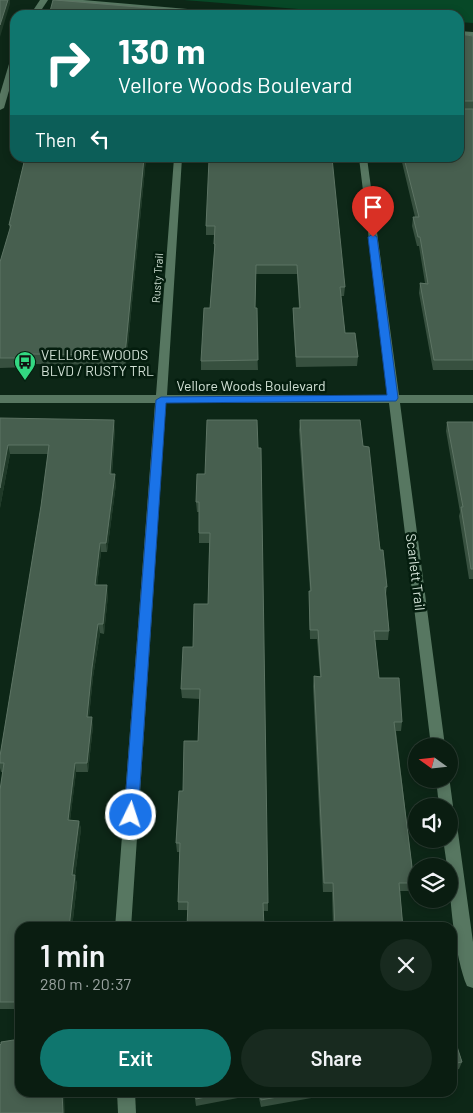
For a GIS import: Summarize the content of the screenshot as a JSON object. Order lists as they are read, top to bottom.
{
  "streets": {
    "street": ["Rusty Trail", "Vellore Woods Boulevard", "Scarlett Trail"]
  },
  "crossings": [
    ["Rusty Trail", "Vellore Woods Boulevard"],
    ["Vellore Woods Boulevard", "Scarlett Trail"]
  ],
  "places": {
    "bus stop": ["VELLORE WOODS BLVD / RUSTY TRL"]
  },
  "north": "left",
  "page": {
    "turn": ["130 m", "Vellore Woods Boulevard"],
    "then": "Then",
    "heading": ["1 min", "280 m · 20:37"],
    "buttons": ["Exit", "Share"]
  }
}
